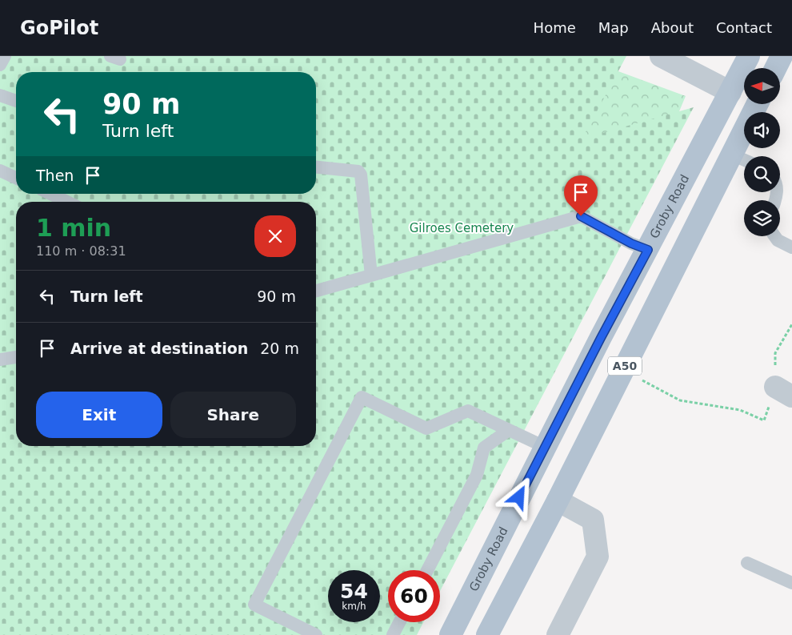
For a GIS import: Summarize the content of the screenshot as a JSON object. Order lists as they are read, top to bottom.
{
  "streets": {
    "main road": ["Groby Road", "A50"]
  },
  "parks": ["Gilroes Cemetery"],
  "north": "left",
  "page": {
    "header": "GoPilot",
    "nav": [
      "Home",
      "Map",
      "About",
      "Contact"
    ],
    "turn": ["90 m", "Turn left"],
    "then": "Then",
    "heading": ["1 min", "110 m · 08:31"],
    "list": [
      {
        "name": "Turn left",
        "value": "90 m"
      },
      {
        "name": "Arrive at destination",
        "value": "20 m"
      }
    ],
    "buttons": ["Exit", "Share"],
    "speed": "54 km/h",
    "limit": "60"
  }
}
